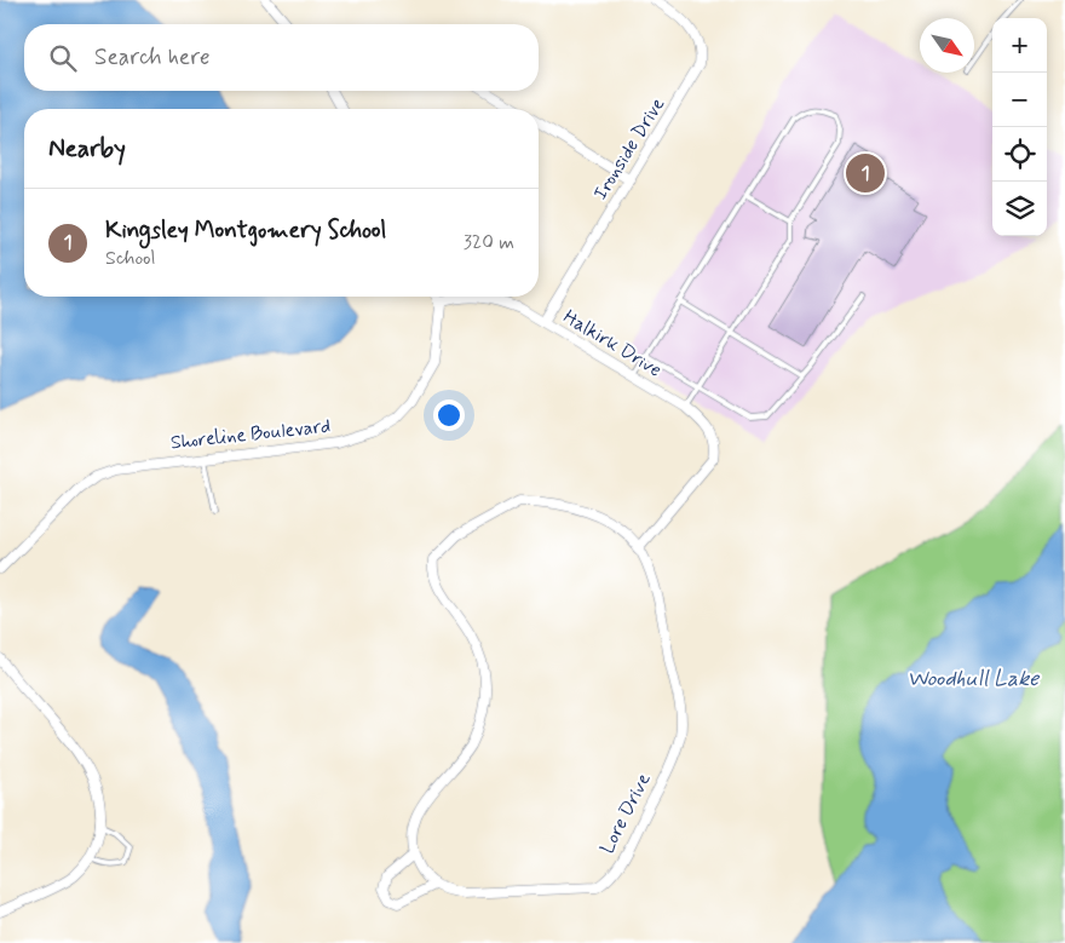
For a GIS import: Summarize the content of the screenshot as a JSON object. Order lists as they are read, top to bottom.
{
  "streets": {
    "street": [
      "Ironside Drive",
      "Halkirk Drive",
      "Shoreline Boulevard",
      "Lore Drive"
    ]
  },
  "crossings": [
    ["Ironside Drive", "Halkirk Drive"],
    ["Halkirk Drive", "Shoreline Boulevard"],
    ["Halkirk Drive", "Lore Drive"]
  ],
  "water": ["Woodhull Lake"],
  "north": "bottom right",
  "page": {
    "map_buttons": ["+", "−"],
    "search": "Search here",
    "heading": "Nearby",
    "pins": "1",
    "list": [
      {
        "mark": "1",
        "name": "Kingsley Montgomery School",
        "note": "School",
        "value": "320 m"
      }
    ]
  }
}
